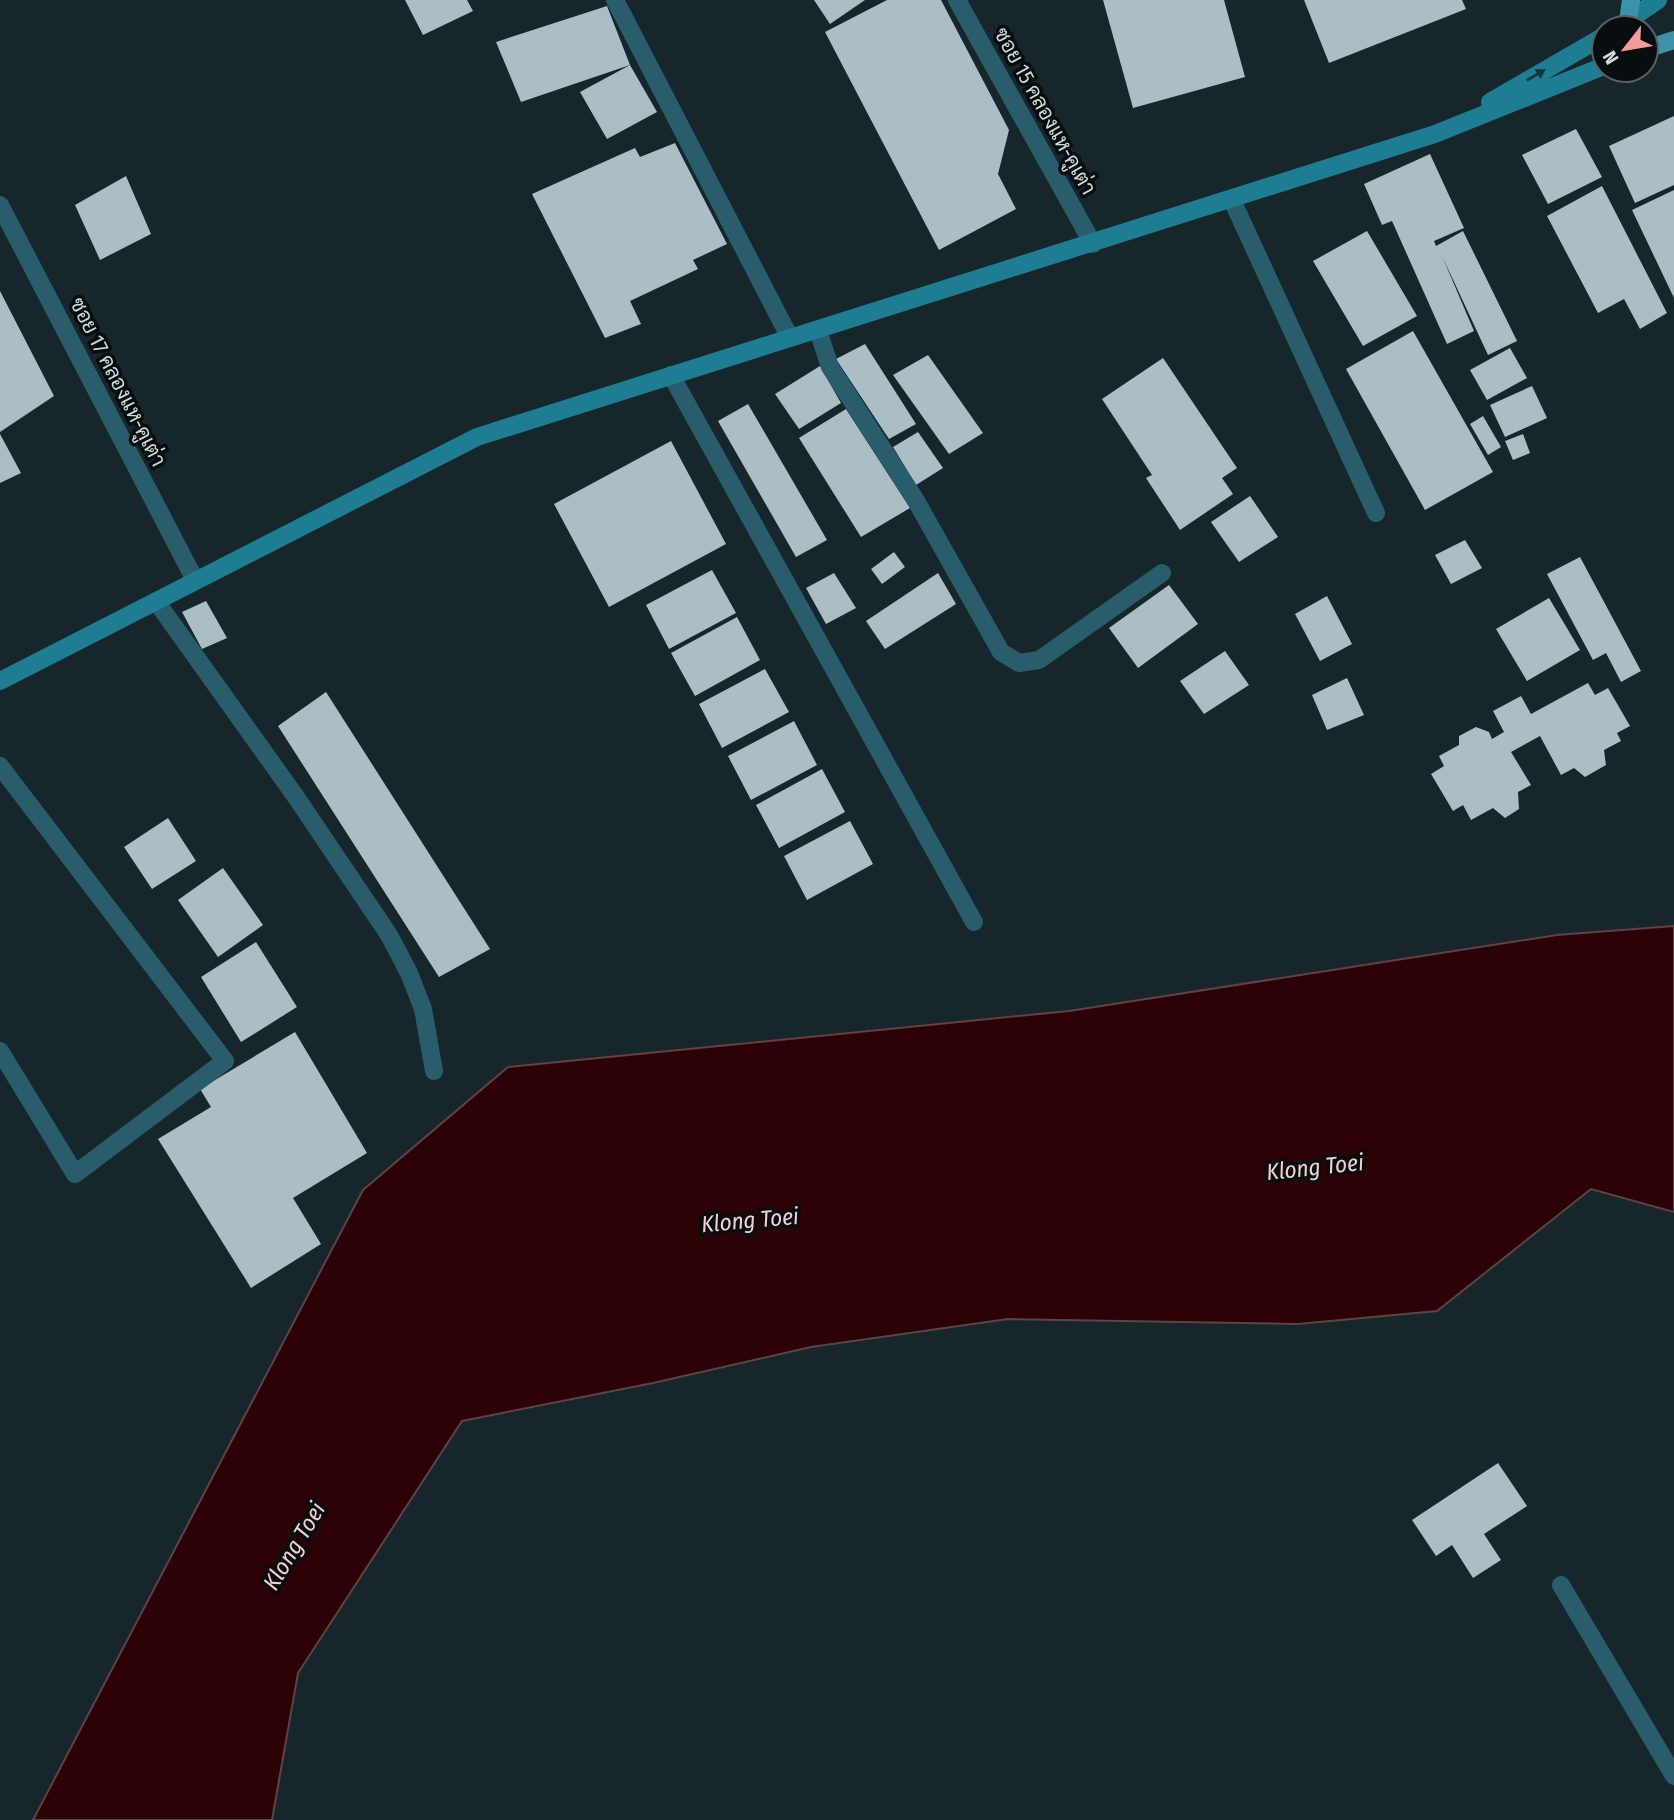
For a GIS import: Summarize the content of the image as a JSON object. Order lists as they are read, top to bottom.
{
  "streets": {
    "street": ["ซอย 15 คลองแห-คูเต่า", "ซอย 17 คลองแห-คูเต่า"]
  },
  "water": ["Klong Toei"],
  "north": "bottom left"
}
